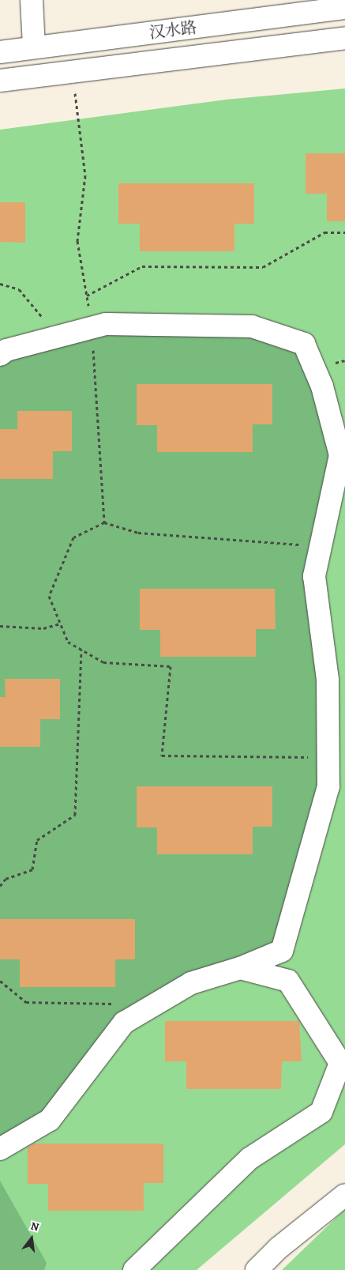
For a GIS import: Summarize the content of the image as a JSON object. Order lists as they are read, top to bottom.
{
  "streets": {
    "main road": ["汉水路"]
  },
  "north": "top"
}
